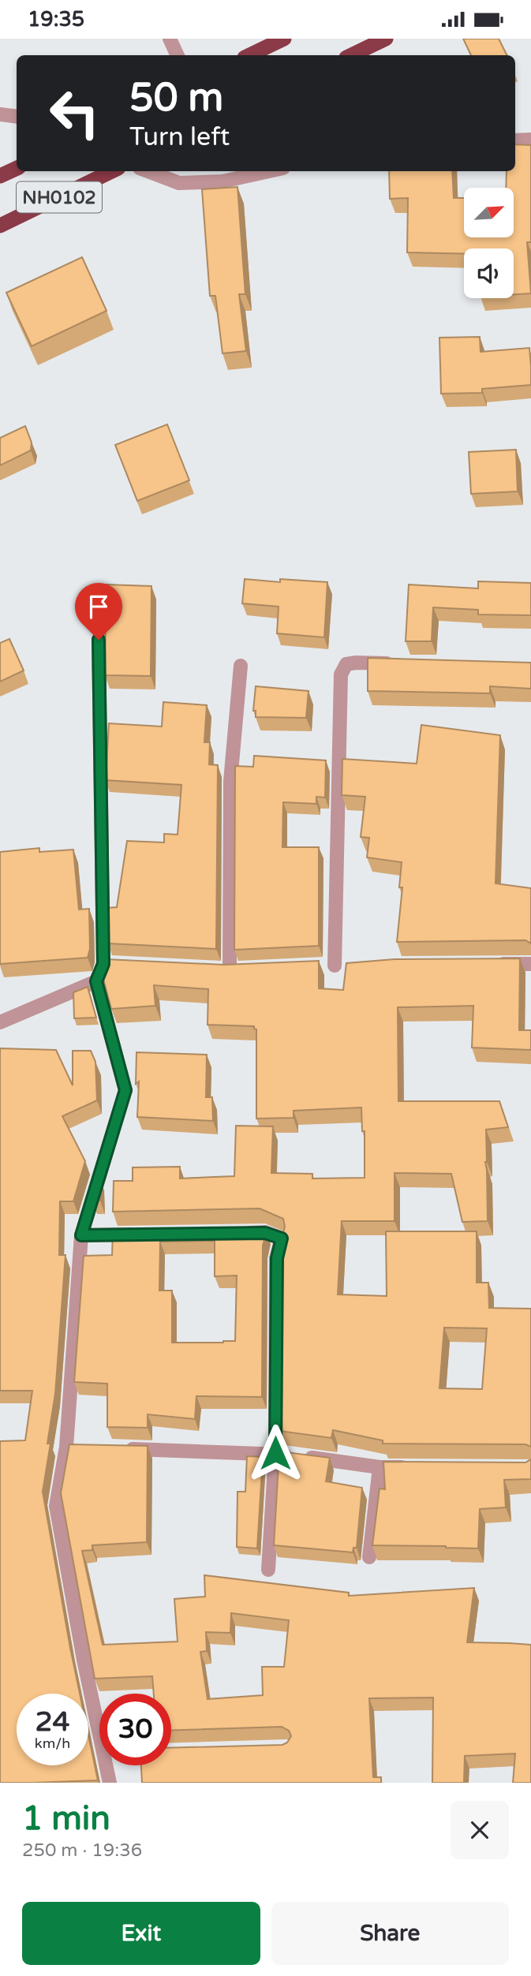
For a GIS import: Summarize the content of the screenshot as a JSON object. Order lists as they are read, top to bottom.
{
  "streets": {
    "highway": ["NH0102"]
  },
  "north": "top right",
  "page": {
    "status": "19:35",
    "turn": ["50 m", "Turn left"],
    "speed": "24 km/h",
    "limit": "30",
    "heading": ["1 min", "250 m · 19:36"],
    "buttons": ["Exit", "Share"]
  }
}
